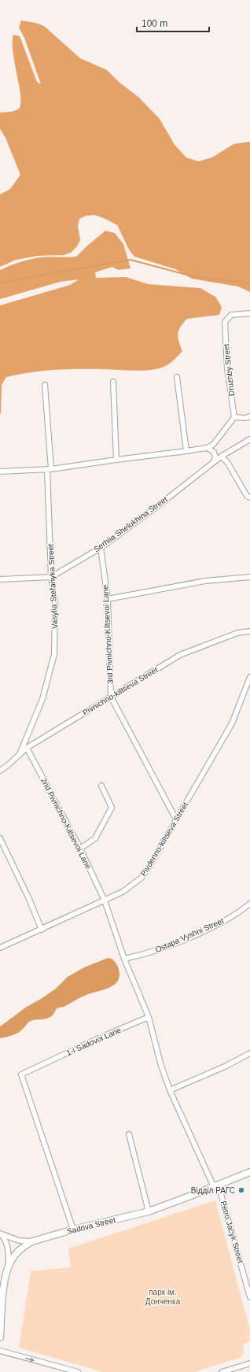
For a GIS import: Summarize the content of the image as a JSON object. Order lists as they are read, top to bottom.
{
  "streets": {
    "main road": ["Sadova Street"],
    "street": [
      "Druzhby Street",
      "Serhiia Shelukhina Street",
      "Vasylia Stefanyka Street",
      "3rd Pivnichno-Kiltsevoi Lane",
      "Pivnichno-kiltseva Street",
      "2nd Pivnichno-Kiltsevoi Lane",
      "Pivdenno-kiltseva Street",
      "Ostapa Vyshni Street",
      "1-i Sadovoi Lane",
      "Petro Jacyk Street"
    ]
  },
  "crossings": [
    ["Serhiia Shelukhina Street", "Vasylia Stefanyka Street"],
    ["Serhiia Shelukhina Street", "3rd Pivnichno-Kiltsevoi Lane"],
    ["Vasylia Stefanyka Street", "Pivnichno-kiltseva Street"],
    ["3rd Pivnichno-Kiltsevoi Lane", "Pivnichno-kiltseva Street"],
    ["3rd Pivnichno-Kiltsevoi Lane", "Pivdenno-kiltseva Street"],
    ["Pivnichno-kiltseva Street", "2nd Pivnichno-Kiltsevoi Lane"],
    ["2nd Pivnichno-Kiltsevoi Lane", "Pivdenno-kiltseva Street"],
    ["2nd Pivnichno-Kiltsevoi Lane", "Ostapa Vyshni Street"],
    ["2nd Pivnichno-Kiltsevoi Lane", "1-i Sadovoi Lane"],
    ["1-i Sadovoi Lane", "Sadova Street"],
    ["Sadova Street", "Petro Jacyk Street"]
  ],
  "parks": ["парк ім. Донченка"],
  "places": ["Відділ РАГС"],
  "scale_bar": "100 m"
}
